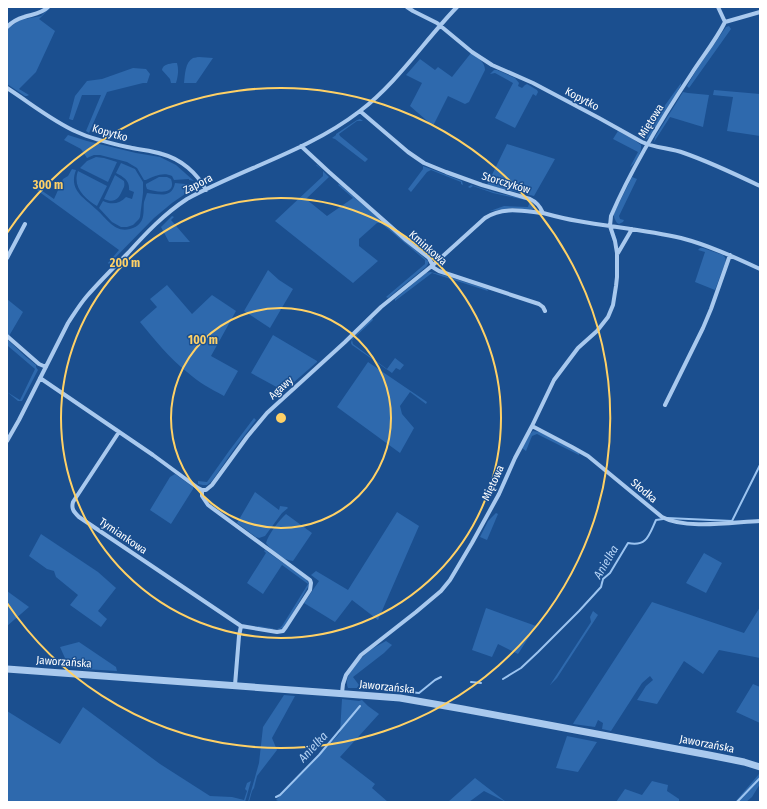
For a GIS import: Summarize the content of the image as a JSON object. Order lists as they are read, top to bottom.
{
  "streets": {
    "street": [
      "Kopytko",
      "Miętowa",
      "Storczyków",
      "Zapora",
      "Kminkowa",
      "Agawy",
      "Słodka",
      "Tymiankowa",
      "Jaworzańska"
    ]
  },
  "crossings": [
    ["Kopytko", "Miętowa"],
    ["Kopytko", "Zapora"],
    ["Miętowa", "Słodka"],
    ["Miętowa", "Jaworzańska"],
    ["Storczyków", "Zapora"],
    ["Storczyków", "Agawy"],
    ["Zapora", "Kminkowa"],
    ["Kminkowa", "Agawy"],
    ["Agawy", "Tymiankowa"]
  ],
  "water": ["Anielka"],
  "rings": ["300 m", "200 m", "100 m"]
}
